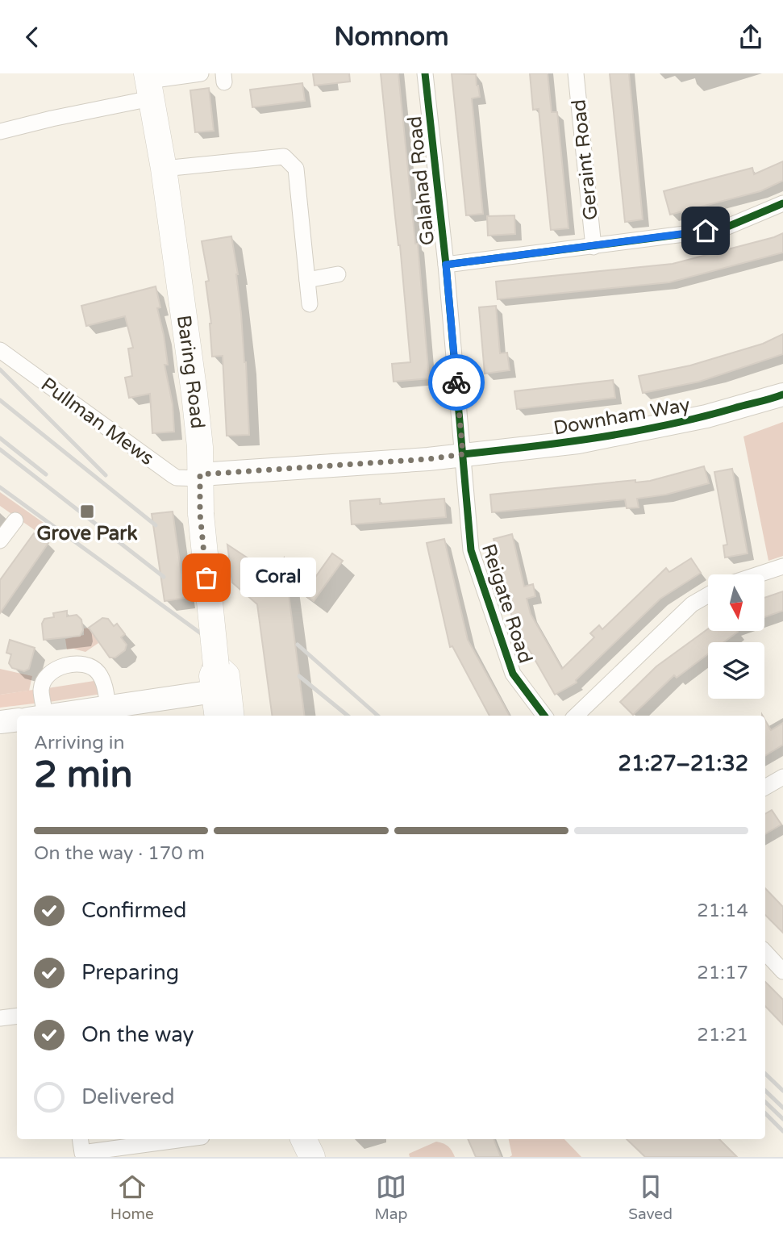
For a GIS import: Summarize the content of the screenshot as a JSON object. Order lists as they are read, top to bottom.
{
  "streets": {
    "main road": ["Baring Road"],
    "street": [
      "Geraint Road",
      "Galahad Road",
      "Downham Way",
      "Pullman Mews",
      "Reigate Road"
    ]
  },
  "crossings": [
    ["Galahad Road", "Downham Way"],
    ["Galahad Road", "Reigate Road"],
    ["Baring Road", "Downham Way"],
    ["Baring Road", "Pullman Mews"],
    ["Downham Way", "Pullman Mews"],
    ["Downham Way", "Reigate Road"]
  ],
  "places": {
    "transit": ["Grove Park"],
    "other": ["Coral"]
  },
  "north": "bottom",
  "page": {
    "header": "Nomnom",
    "bubble": "Coral",
    "heading": ["2 min", "Arriving in", "21:27–21:32"],
    "bar": "On the way · 170 m",
    "list": [
      ["Confirmed", "21:14"],
      ["Preparing", "21:17"],
      ["On the way", "21:21"],
      "Delivered"
    ],
    "tabs": ["Home", "Map", "Saved"]
  }
}
